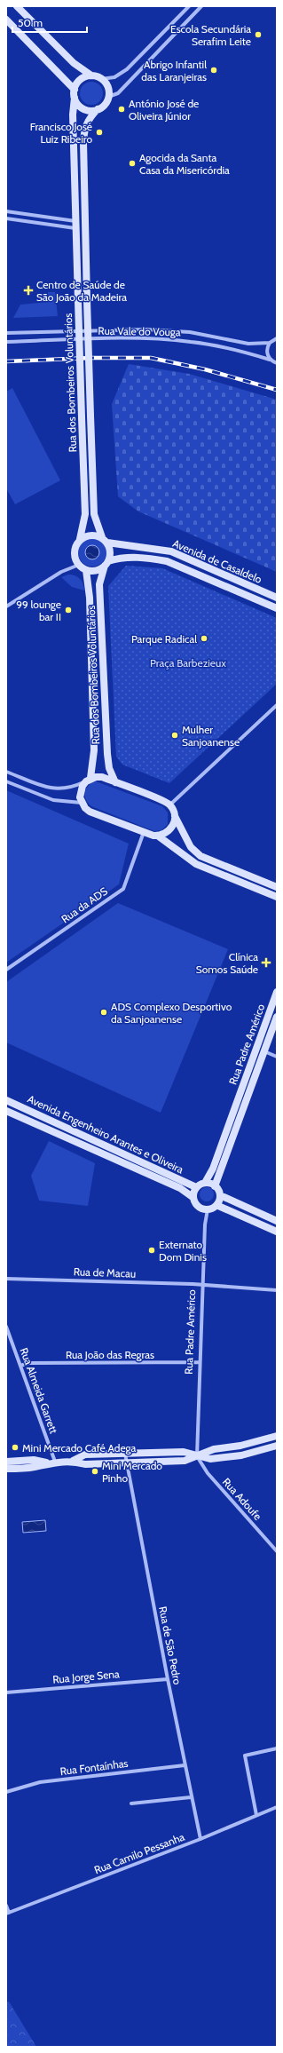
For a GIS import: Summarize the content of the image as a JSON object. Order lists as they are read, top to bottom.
{
  "streets": {
    "street": [
      "Rua Vale do Vouga",
      "Rua dos Bombeiros Voluntários",
      "Avenida de Casaldelo",
      "Rua da ADS",
      "Rua Padre Américo",
      "Avenida Engenheiro Arantes e Oliveira",
      "Rua de Macau",
      "Rua João das Regras",
      "Rua Almeida Garrett",
      "Rua Adoufe",
      "Rua de São Pedro",
      "Rua Jorge Sena",
      "Rua Fontaínhas",
      "Rua Camilo Pessanha"
    ]
  },
  "crossings": [
    ["Rua dos Bombeiros Voluntários", "Avenida de Casaldelo"],
    ["Rua Padre Américo", "Avenida Engenheiro Arantes e Oliveira"],
    ["Rua Padre Américo", "Rua de Macau"],
    ["Rua Padre Américo", "Rua João das Regras"],
    ["Rua Padre Américo", "Rua Adoufe"],
    ["Rua João das Regras", "Rua Almeida Garrett"],
    ["Rua de São Pedro", "Rua Jorge Sena"],
    ["Rua de São Pedro", "Rua Fontaínhas"],
    ["Rua de São Pedro", "Rua Camilo Pessanha"]
  ],
  "parks": ["Praça Barbezieux"],
  "places": {
    "other": [
      "Escola Secundária Serafim Leite",
      "Abrigo Infantil das Laranjeiras",
      "António José de Oliveira Júnior",
      "Francisco José Luiz Ribeiro",
      "Agocida da Santa Casa da Misericórdia",
      "99 lounge bar II",
      "Parque Radical",
      "Mulher Sanjoanense",
      "ADS Complexo Desportivo da Sanjoanense",
      "Externato Dom Dinis",
      "Mini Mercado Café Adega",
      "Mini Mercado Pinho"
    ],
    "health": ["Centro de Saúde de São João da Madeira", "Clínica Somos Saúde"]
  },
  "scale_bar": "50 m"
}
